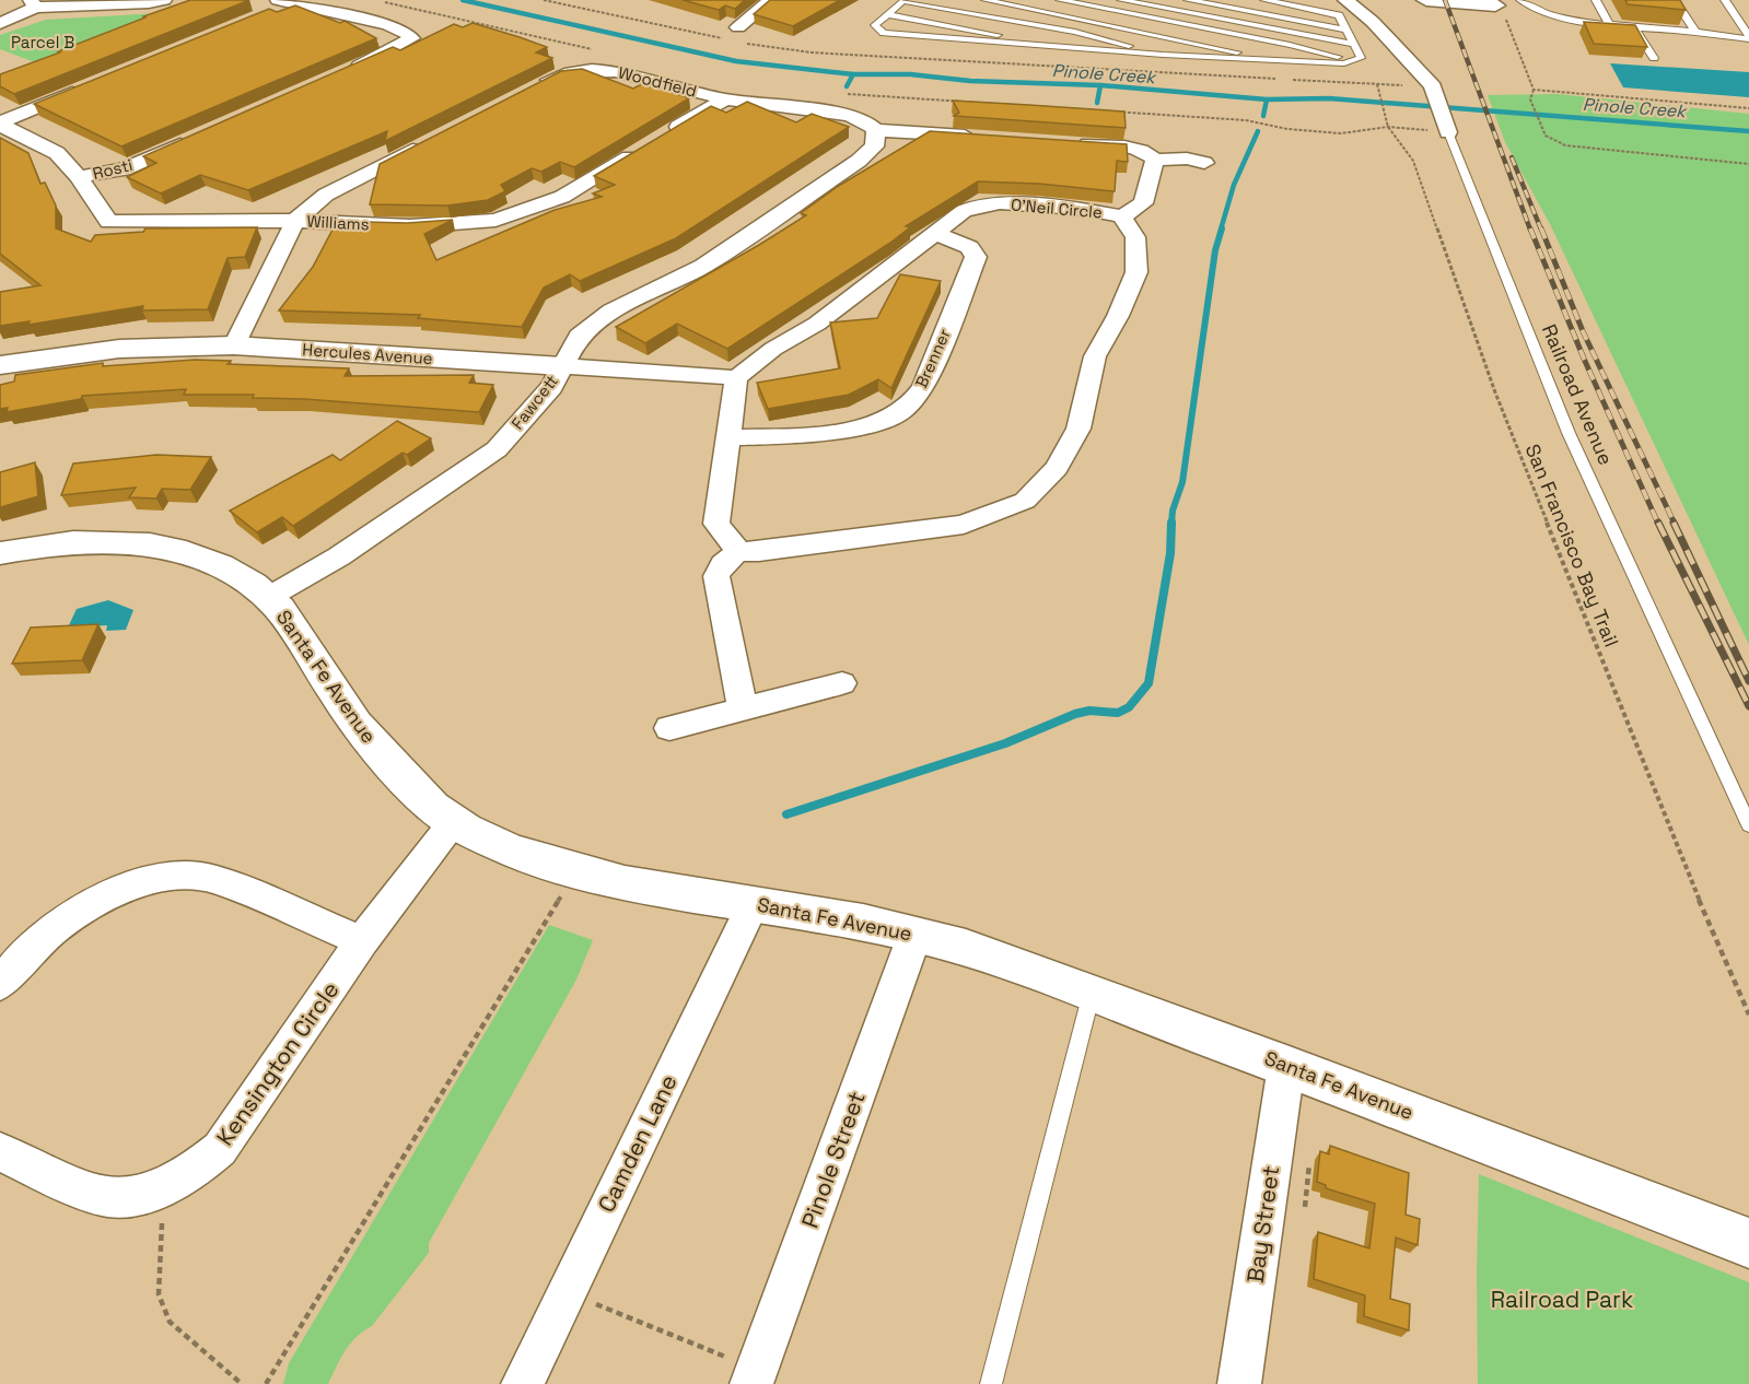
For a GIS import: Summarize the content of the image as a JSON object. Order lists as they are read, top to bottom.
{
  "streets": {
    "street": [
      "Woodfield",
      "Rosti",
      "O'Neil Circle",
      "Williams",
      "Hercules Avenue",
      "Brenner",
      "Railroad Avenue",
      "Fawcett",
      "Santa Fe Avenue",
      "Kensington Circle",
      "Camden Lane",
      "Pinole Street",
      "Bay Street"
    ],
    "path": ["San Francisco Bay Trail"]
  },
  "crossings": [
    ["Woodfield", "Williams"],
    ["Woodfield", "Fawcett"],
    ["Rosti", "Williams"],
    ["O'Neil Circle", "Hercules Avenue"],
    ["O'Neil Circle", "Brenner"],
    ["Hercules Avenue", "Fawcett"],
    ["Fawcett", "Santa Fe Avenue"],
    ["Santa Fe Avenue", "Kensington Circle"],
    ["Santa Fe Avenue", "Camden Lane"],
    ["Santa Fe Avenue", "Pinole Street"],
    ["Santa Fe Avenue", "Bay Street"]
  ],
  "water": ["Pinole Creek"],
  "parks": ["Parcel B", "Railroad Park"]
}
